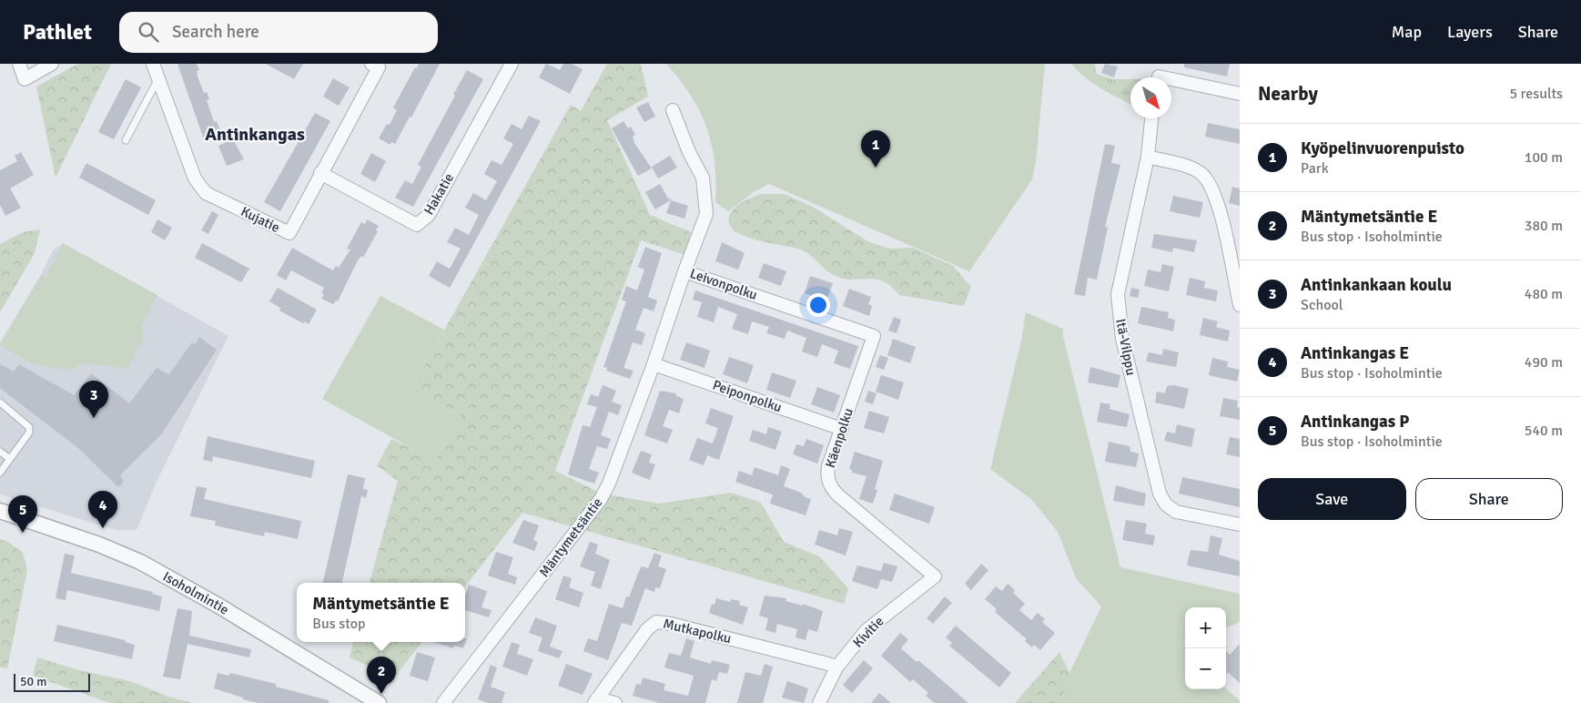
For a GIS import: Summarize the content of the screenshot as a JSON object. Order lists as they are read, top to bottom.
{
  "streets": {
    "street": [
      "Hakatie",
      "Kujatie",
      "Leivonpolku",
      "Itä-Vilppu",
      "Peiponpolku",
      "Käenpolku",
      "Mäntymetsäntie",
      "Isoholmintie",
      "Mutkapolku",
      "Kivitie"
    ]
  },
  "crossings": [
    ["Hakatie", "Kujatie"],
    ["Leivonpolku", "Käenpolku"],
    ["Leivonpolku", "Mäntymetsäntie"],
    ["Peiponpolku", "Käenpolku"],
    ["Peiponpolku", "Mäntymetsäntie"],
    ["Käenpolku", "Kivitie"],
    ["Mutkapolku", "Kivitie"]
  ],
  "districts": ["Antinkangas"],
  "scale_bar": "50 m",
  "north": "bottom right",
  "page": {
    "header": "Pathlet",
    "search": "Search here",
    "nav": ["Map", "Layers", "Share"],
    "heading": ["Nearby", "5 results"],
    "list": [
      {
        "mark": "1",
        "name": "Kyöpelinvuorenpuisto",
        "note": "Park",
        "value": "100 m"
      },
      {
        "mark": "2",
        "name": "Mäntymetsäntie E",
        "note": "Bus stop · Isoholmintie",
        "value": "380 m"
      },
      {
        "mark": "3",
        "name": "Antinkankaan koulu",
        "note": "School",
        "value": "480 m"
      },
      {
        "mark": "4",
        "name": "Antinkangas E",
        "note": "Bus stop · Isoholmintie",
        "value": "490 m"
      },
      {
        "mark": "5",
        "name": "Antinkangas P",
        "note": "Bus stop · Isoholmintie",
        "value": "540 m"
      }
    ],
    "pins": [
      "1",
      "3",
      "4",
      "5",
      "2"
    ],
    "buttons": ["Save", "Share"],
    "popup": ["Mäntymetsäntie E", "Bus stop"],
    "map_buttons": ["+", "−"],
    "scale": "50 m"
  }
}
